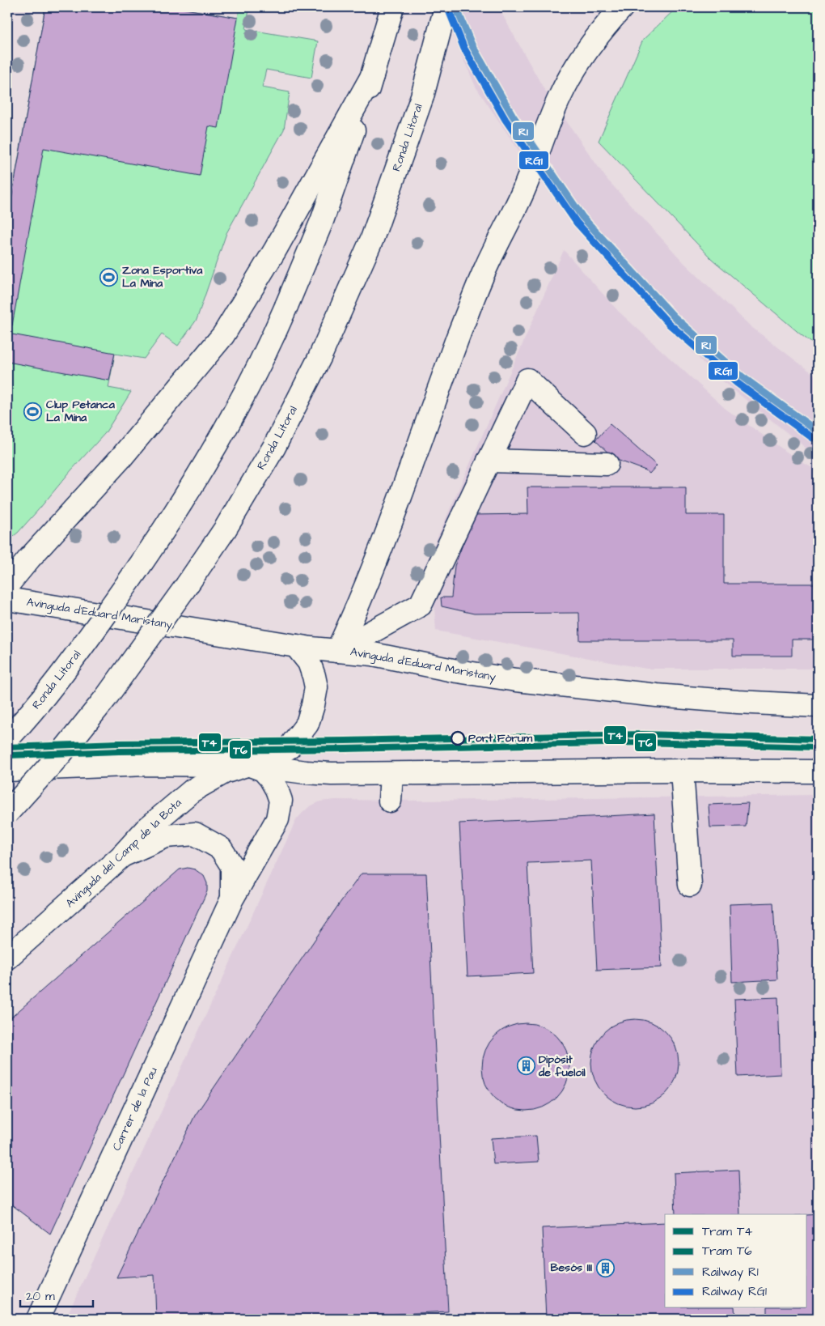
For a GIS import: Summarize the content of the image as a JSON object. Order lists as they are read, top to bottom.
{
  "streets": {
    "main road": [
      "Ronda Litoral",
      "Avinguda d'Eduard Maristany",
      "Avinguda del Camp de la Bota",
      "Carrer de la Pau"
    ]
  },
  "crossings": [
    ["Avinguda d'Eduard Maristany", "Avinguda del Camp de la Bota"],
    ["Avinguda del Camp de la Bota", "Carrer de la Pau"]
  ],
  "places": {
    "sports": ["Zona Esportiva La Mina", "Clup Petanca La Mina"],
    "other": ["Port Fòrum"],
    "building": ["Dipòsit de fueloil", "Besós III"]
  },
  "lines": [
    "rail line R1",
    "rail line RG1",
    "tram line T4",
    "tram line T6"
  ],
  "legend": [
    "Tram T4",
    "Tram T6",
    "Railway R1",
    "Railway RG1"
  ],
  "scale_bar": "20 m"
}
